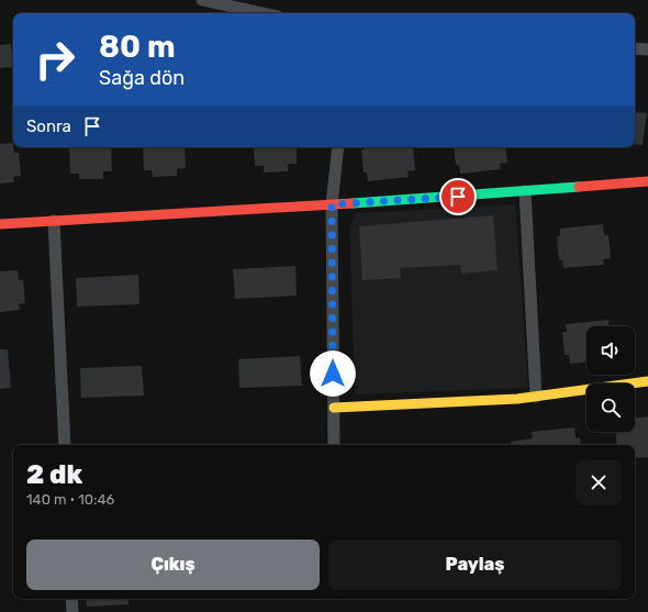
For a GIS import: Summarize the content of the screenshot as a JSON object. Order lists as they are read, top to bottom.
{
  "page": {
    "turn": ["80 m", "Sağa dön"],
    "then": "Sonra",
    "heading": ["2 dk", "140 m · 10:46"],
    "buttons": ["Çıkış", "Paylaş"]
  }
}
